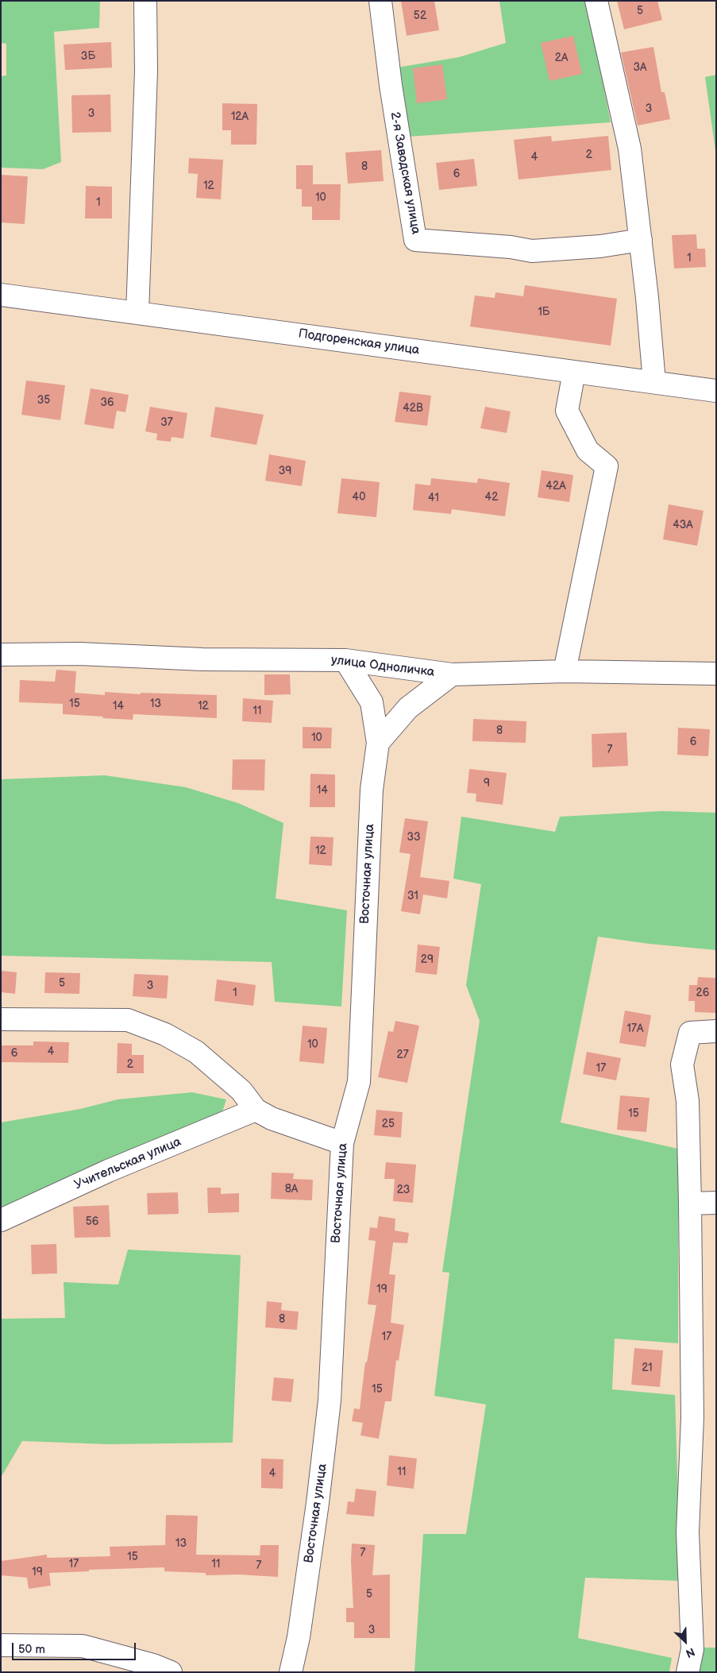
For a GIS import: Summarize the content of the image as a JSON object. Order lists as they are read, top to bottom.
{
  "streets": {
    "street": [
      "2-я Заводская улица",
      "Подгоренская улица",
      "улица Одноличка",
      "Восточная улица",
      "Учительская улица"
    ]
  },
  "crossings": [
    ["улица Одноличка", "Восточная улица"]
  ],
  "house_numbers": [
    "5",
    "52",
    "3Б",
    "2А",
    "3А",
    "3",
    "3",
    "12А",
    "2",
    "4",
    "8",
    "6",
    "12",
    "10",
    "1",
    "1",
    "1Б",
    "35",
    "36",
    "42В",
    "37",
    "39",
    "42А",
    "40",
    "42",
    "41",
    "43А",
    "15",
    "13",
    "14",
    "12",
    "11",
    "8",
    "10",
    "6",
    "7",
    "9",
    "14",
    "33",
    "12",
    "31",
    "29",
    "5",
    "3",
    "1",
    "26",
    "17А",
    "10",
    "4",
    "6",
    "27",
    "2",
    "17",
    "15",
    "25",
    "8А",
    "23",
    "56",
    "19",
    "8",
    "17",
    "21",
    "15",
    "11",
    "4",
    "13",
    "7",
    "15",
    "17",
    "11",
    "7",
    "19",
    "5",
    "3"
  ],
  "scale_bar": "50 m",
  "north": "bottom right"
}
